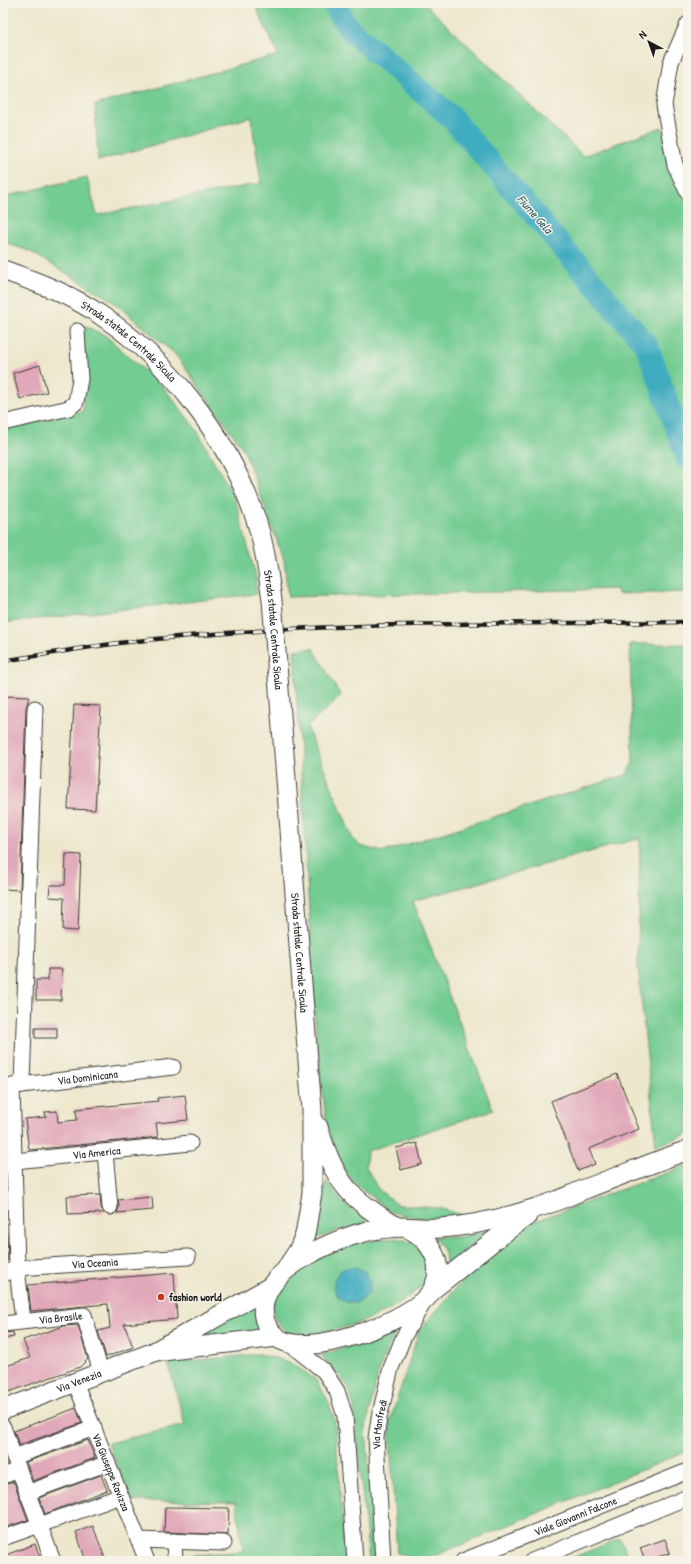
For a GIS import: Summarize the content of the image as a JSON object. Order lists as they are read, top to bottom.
{
  "streets": {
    "main road": ["Strada statale Centrale Sicula", "Via Venezia"],
    "street": [
      "Via Dominicana",
      "Via America",
      "Via Oceania",
      "Via Brasile",
      "Via Manfredi",
      "Via Giuseppe Ravizza",
      "Viale Giovanni Falcone"
    ]
  },
  "crossings": [
    ["Strada statale Centrale Sicula", "Via Venezia"],
    ["Strada statale Centrale Sicula", "Via Manfredi"],
    ["Via Brasile", "Via Venezia"],
    ["Via Venezia", "Via Manfredi"],
    ["Via Venezia", "Via Giuseppe Ravizza"]
  ],
  "water": ["Fiume Gela"],
  "places": ["fashion world"],
  "north": "top left"
}
